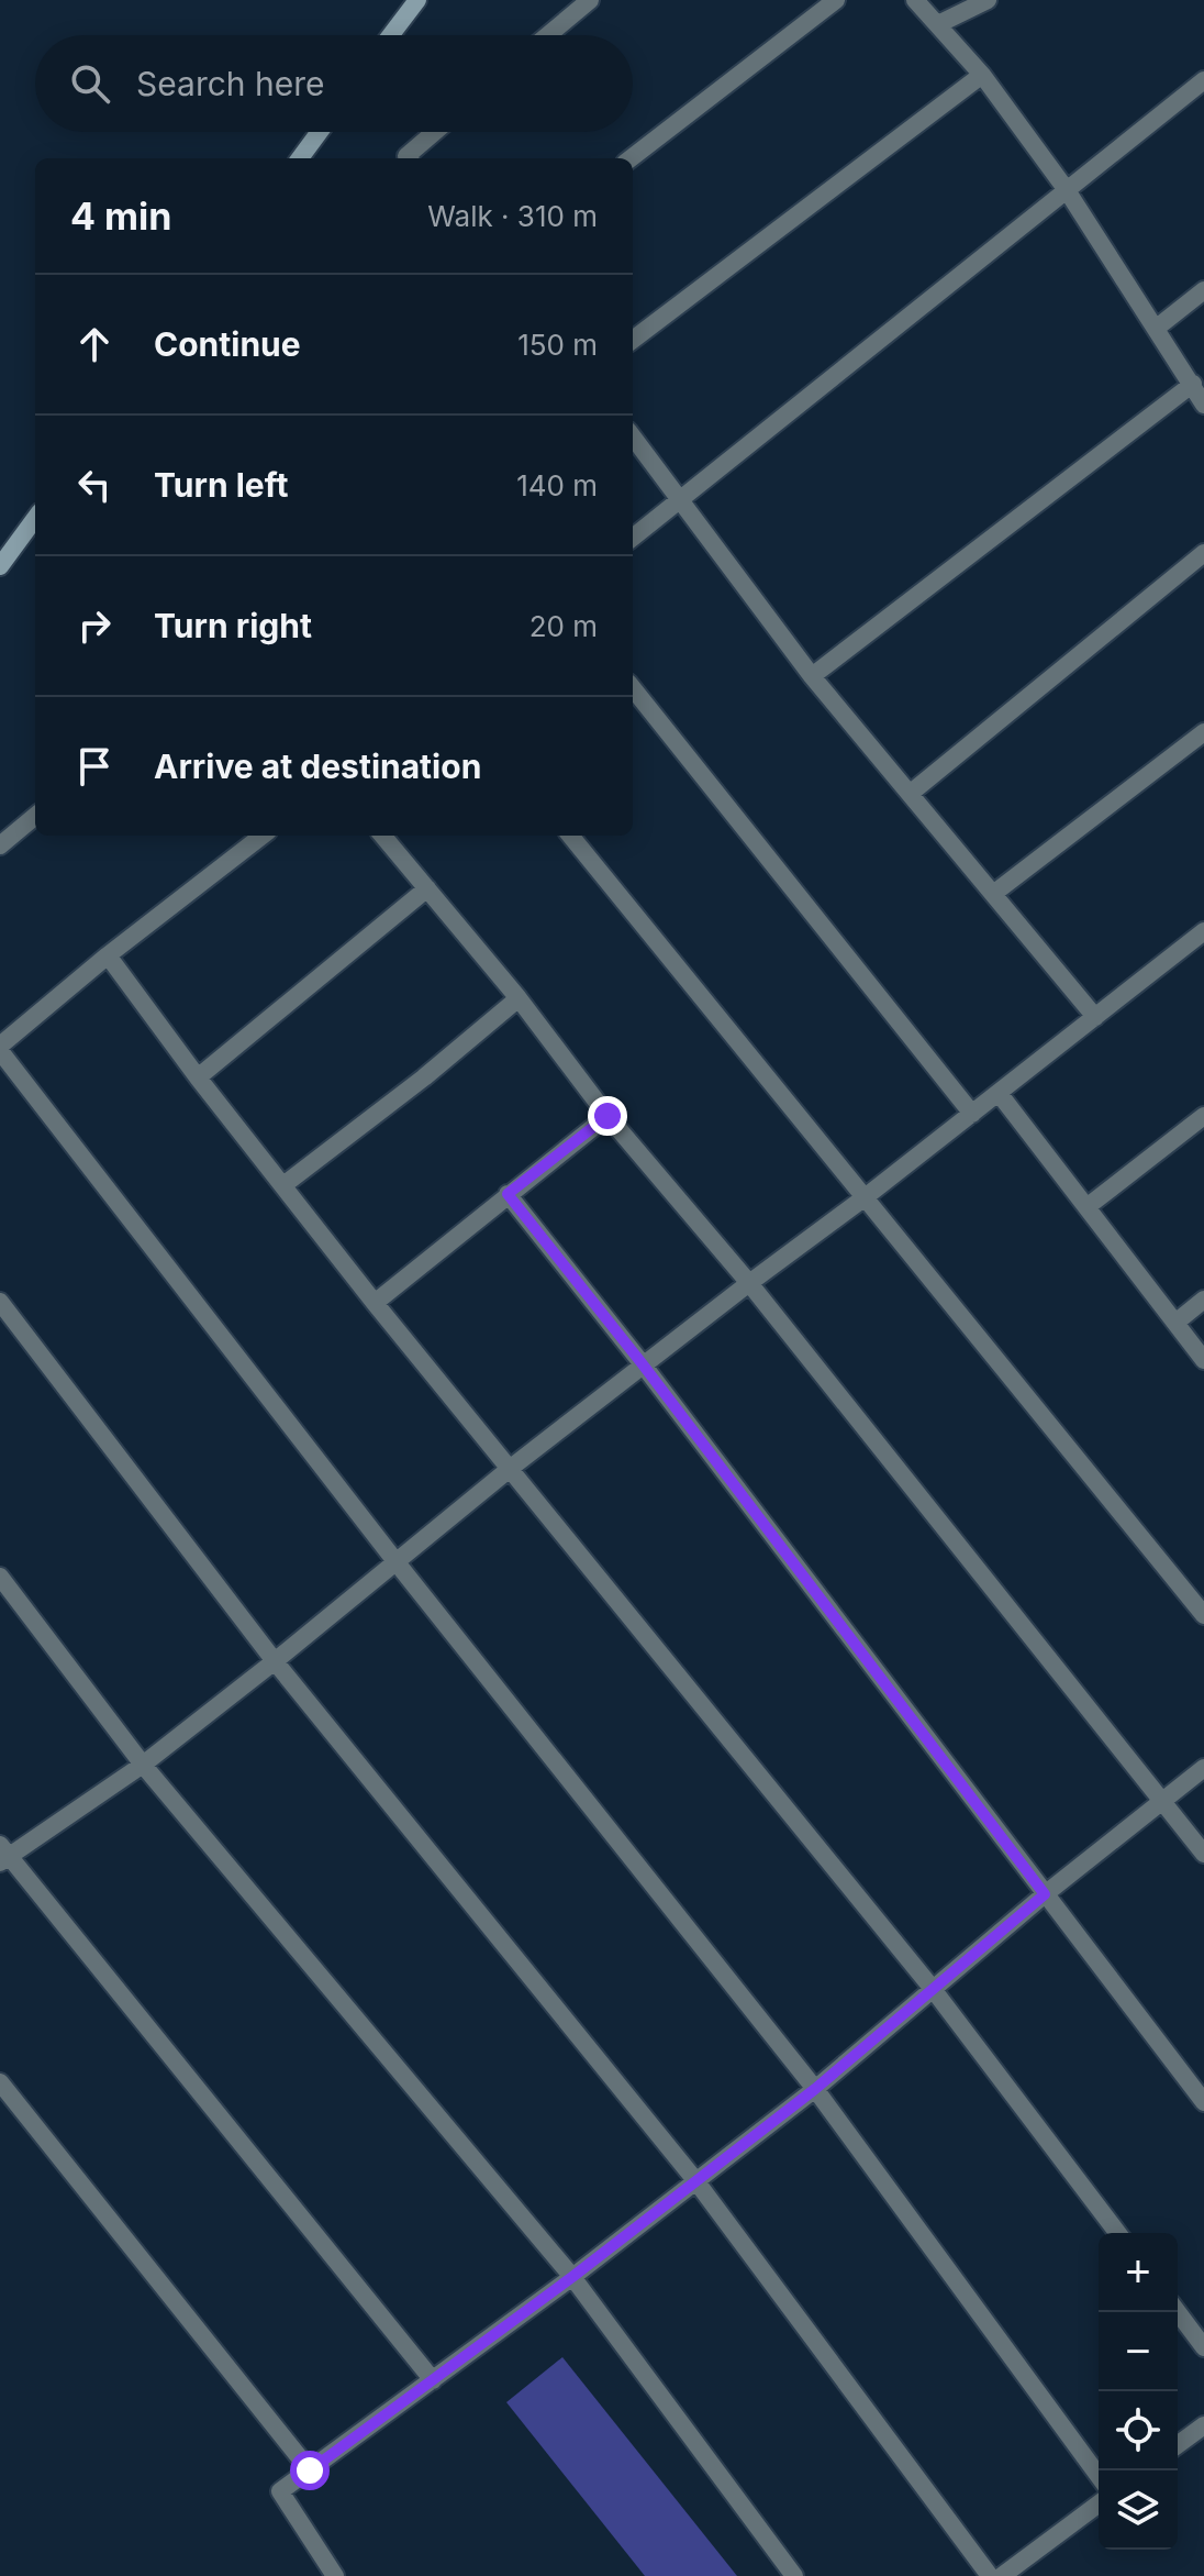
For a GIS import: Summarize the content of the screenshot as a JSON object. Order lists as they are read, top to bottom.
{
  "page": {
    "search": "Search here",
    "heading": ["4 min", "Walk · 310 m"],
    "list": [
      ["Continue", "150 m"],
      ["Turn left", "140 m"],
      ["Turn right", "20 m"],
      "Arrive at destination"
    ],
    "map_buttons": ["+", "−"]
  }
}
